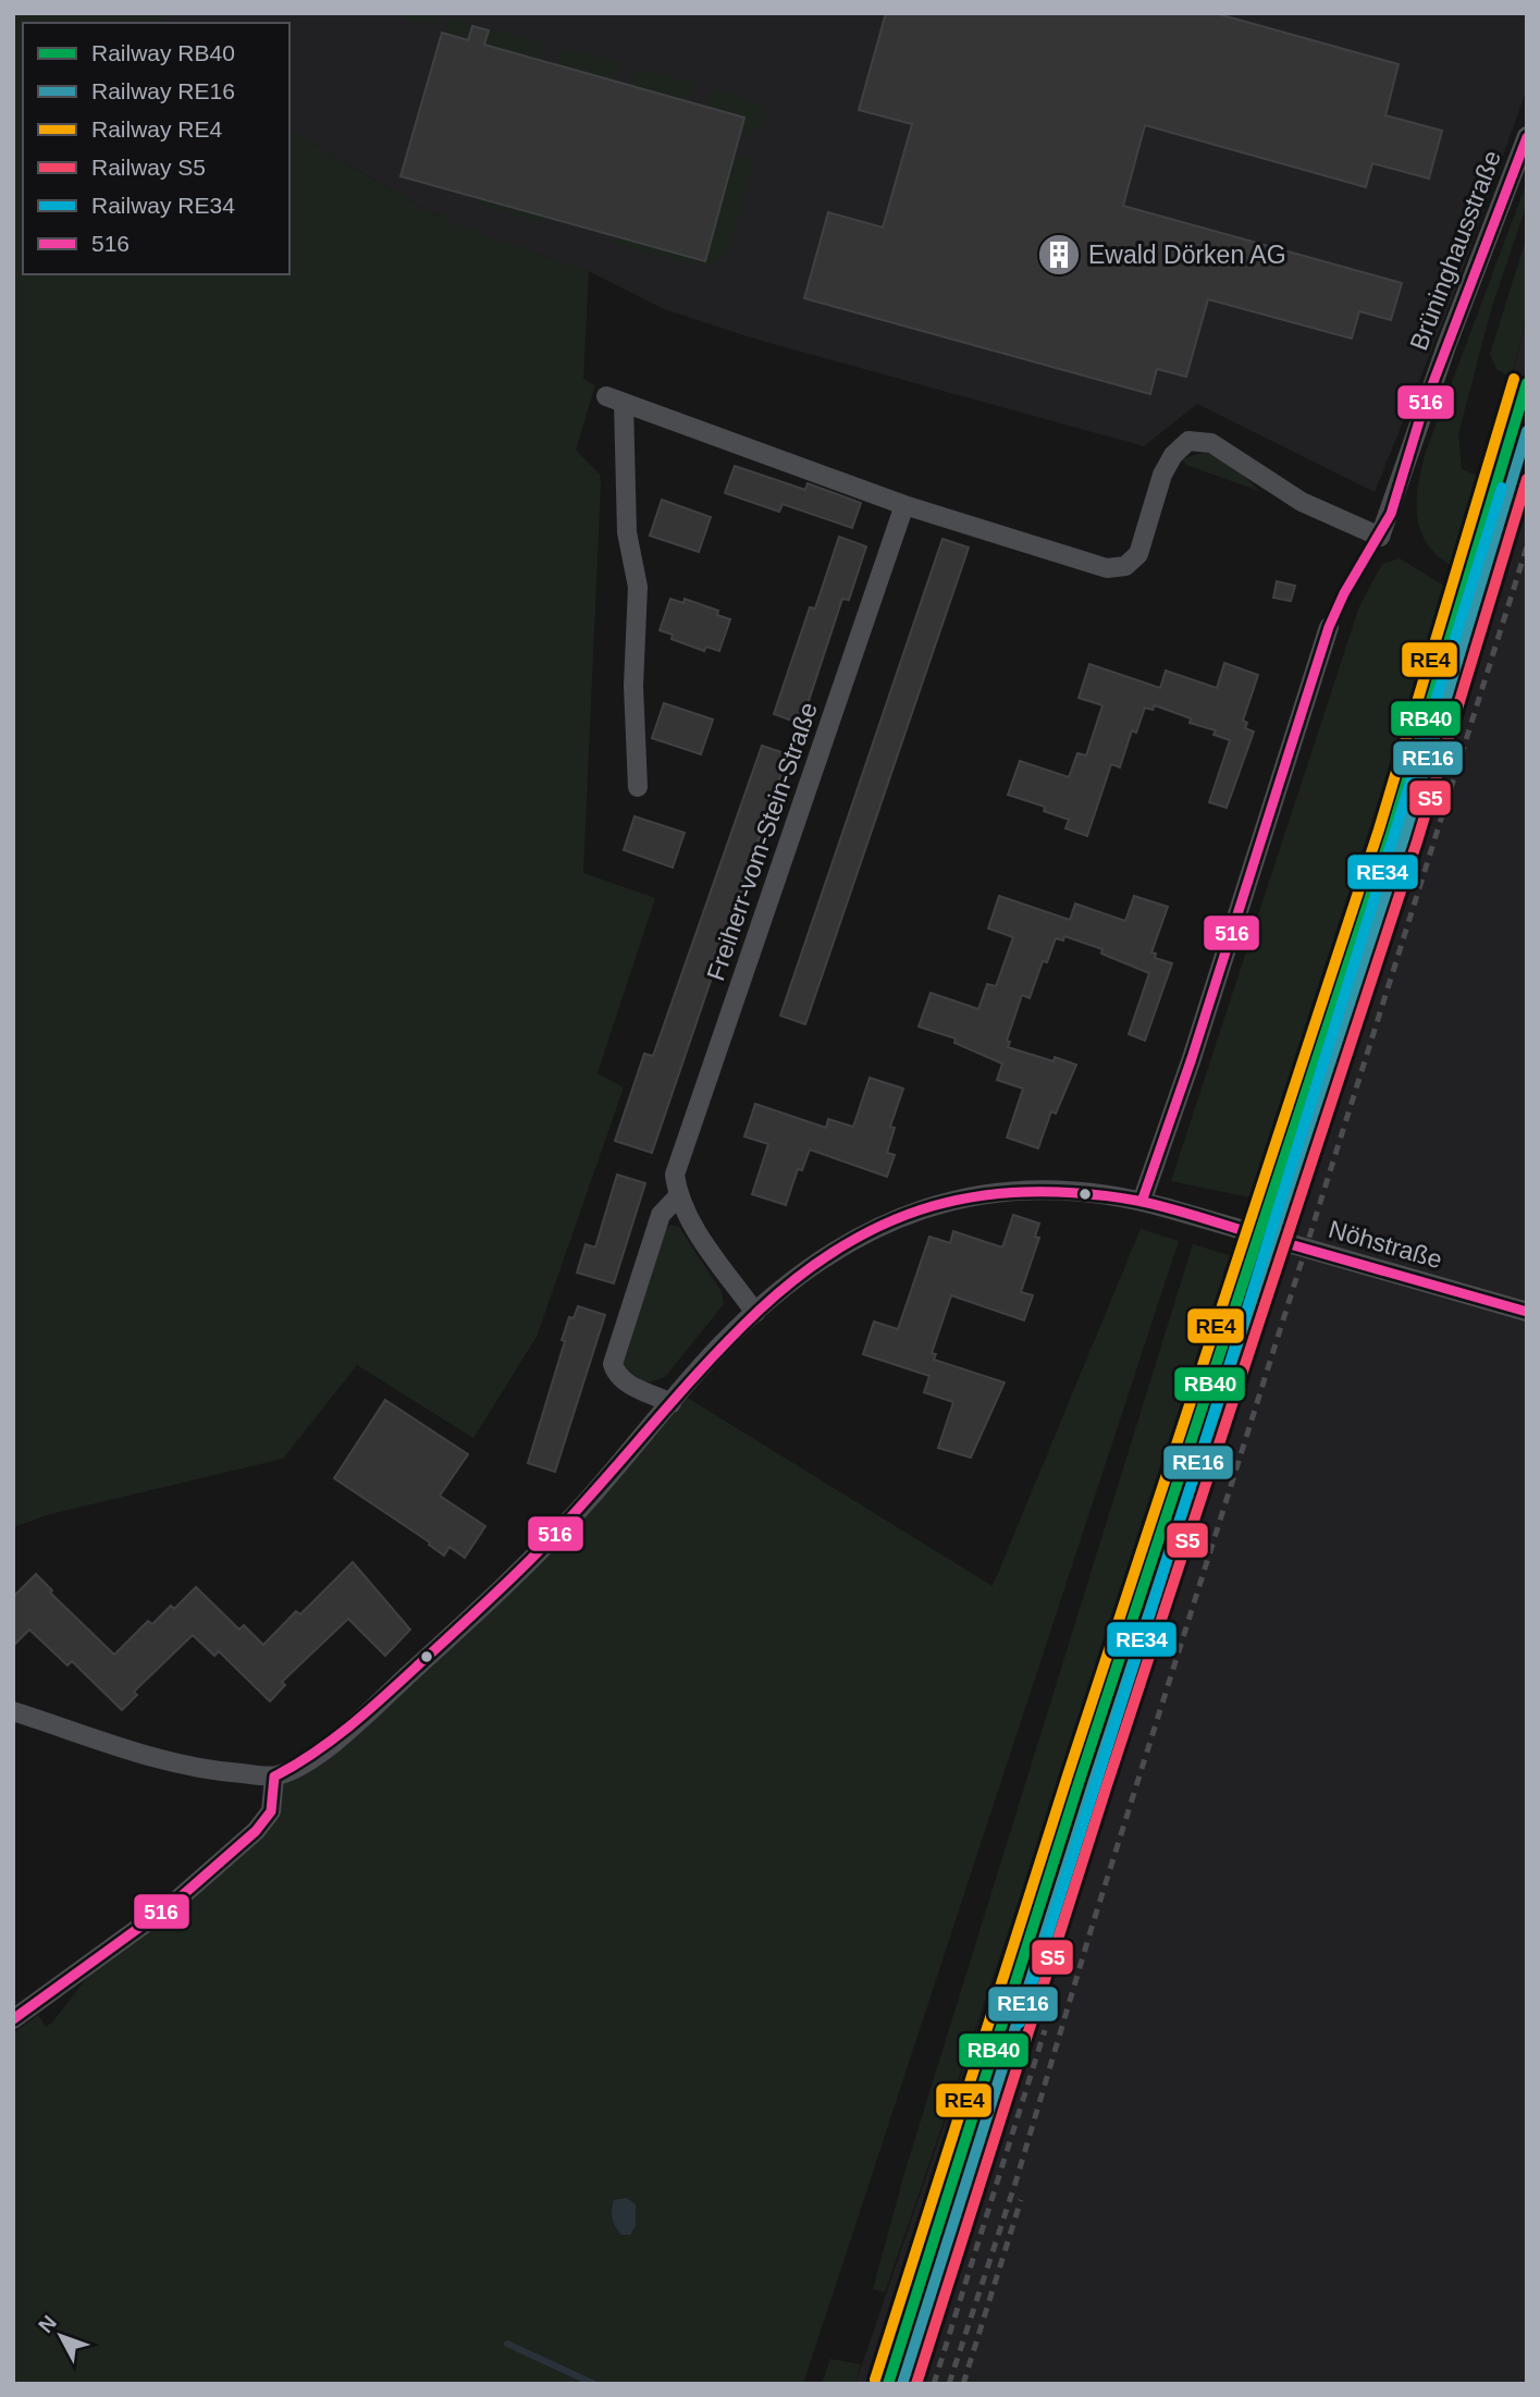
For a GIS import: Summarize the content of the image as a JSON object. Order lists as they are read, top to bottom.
{
  "streets": {
    "street": ["Brüninghausstraße", "Freiherr-vom-Stein-Straße", "Nöhstraße"]
  },
  "crossings": [
    ["Brüninghausstraße", "Freiherr-vom-Stein-Straße"]
  ],
  "places": {
    "building": ["Ewald Dörken AG"]
  },
  "lines": [
    "transit line 516",
    "rail line RE4",
    "rail line RB40",
    "rail line RE16",
    "rail line S5",
    "rail line RE34"
  ],
  "legend": [
    "Railway RB40",
    "Railway RE16",
    "Railway RE4",
    "Railway S5",
    "Railway RE34",
    "516"
  ],
  "north": "top left"
}
